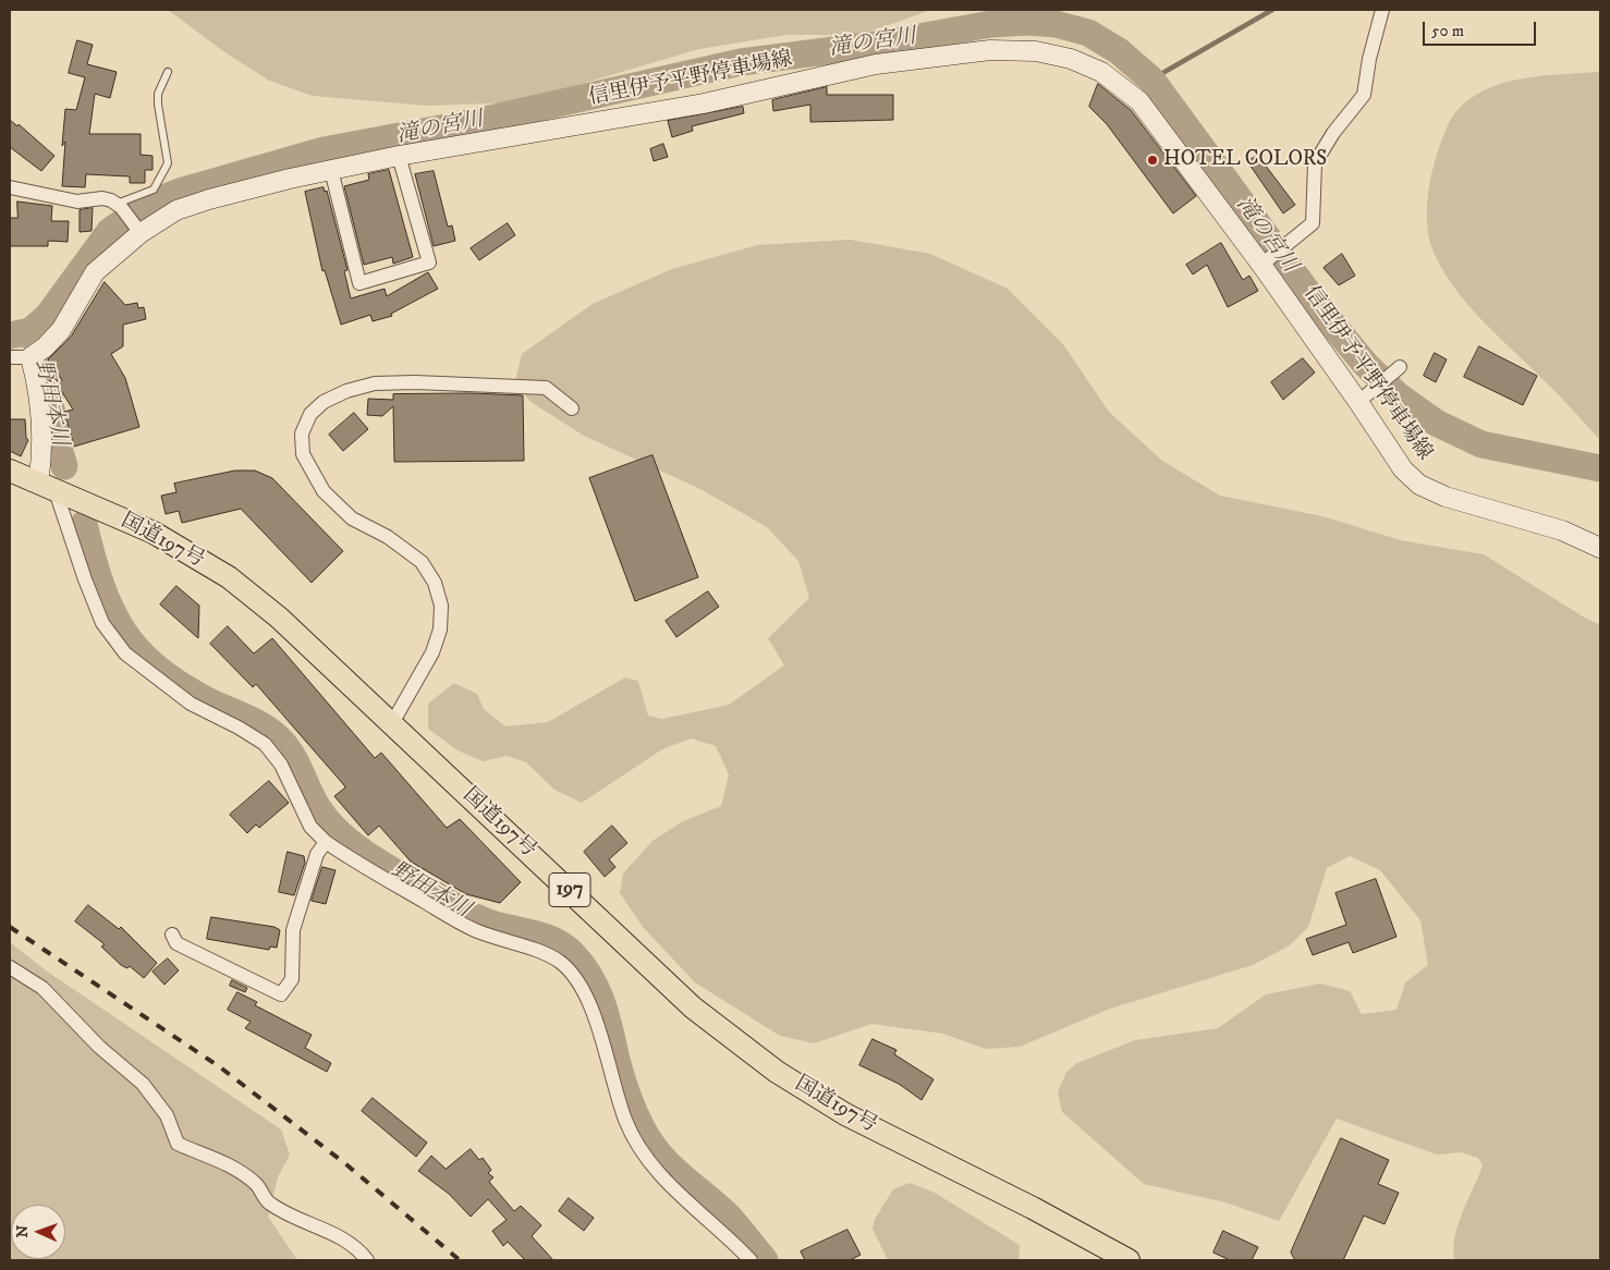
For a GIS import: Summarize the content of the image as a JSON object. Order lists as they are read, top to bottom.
{
  "streets": {
    "highway": ["国道197号", "197"],
    "main road": ["信里伊予平野停車場線"]
  },
  "water": ["滝の宮川", "野田本川"],
  "places": ["HOTEL COLORS"],
  "scale_bar": "50 m",
  "north": "left"
}
